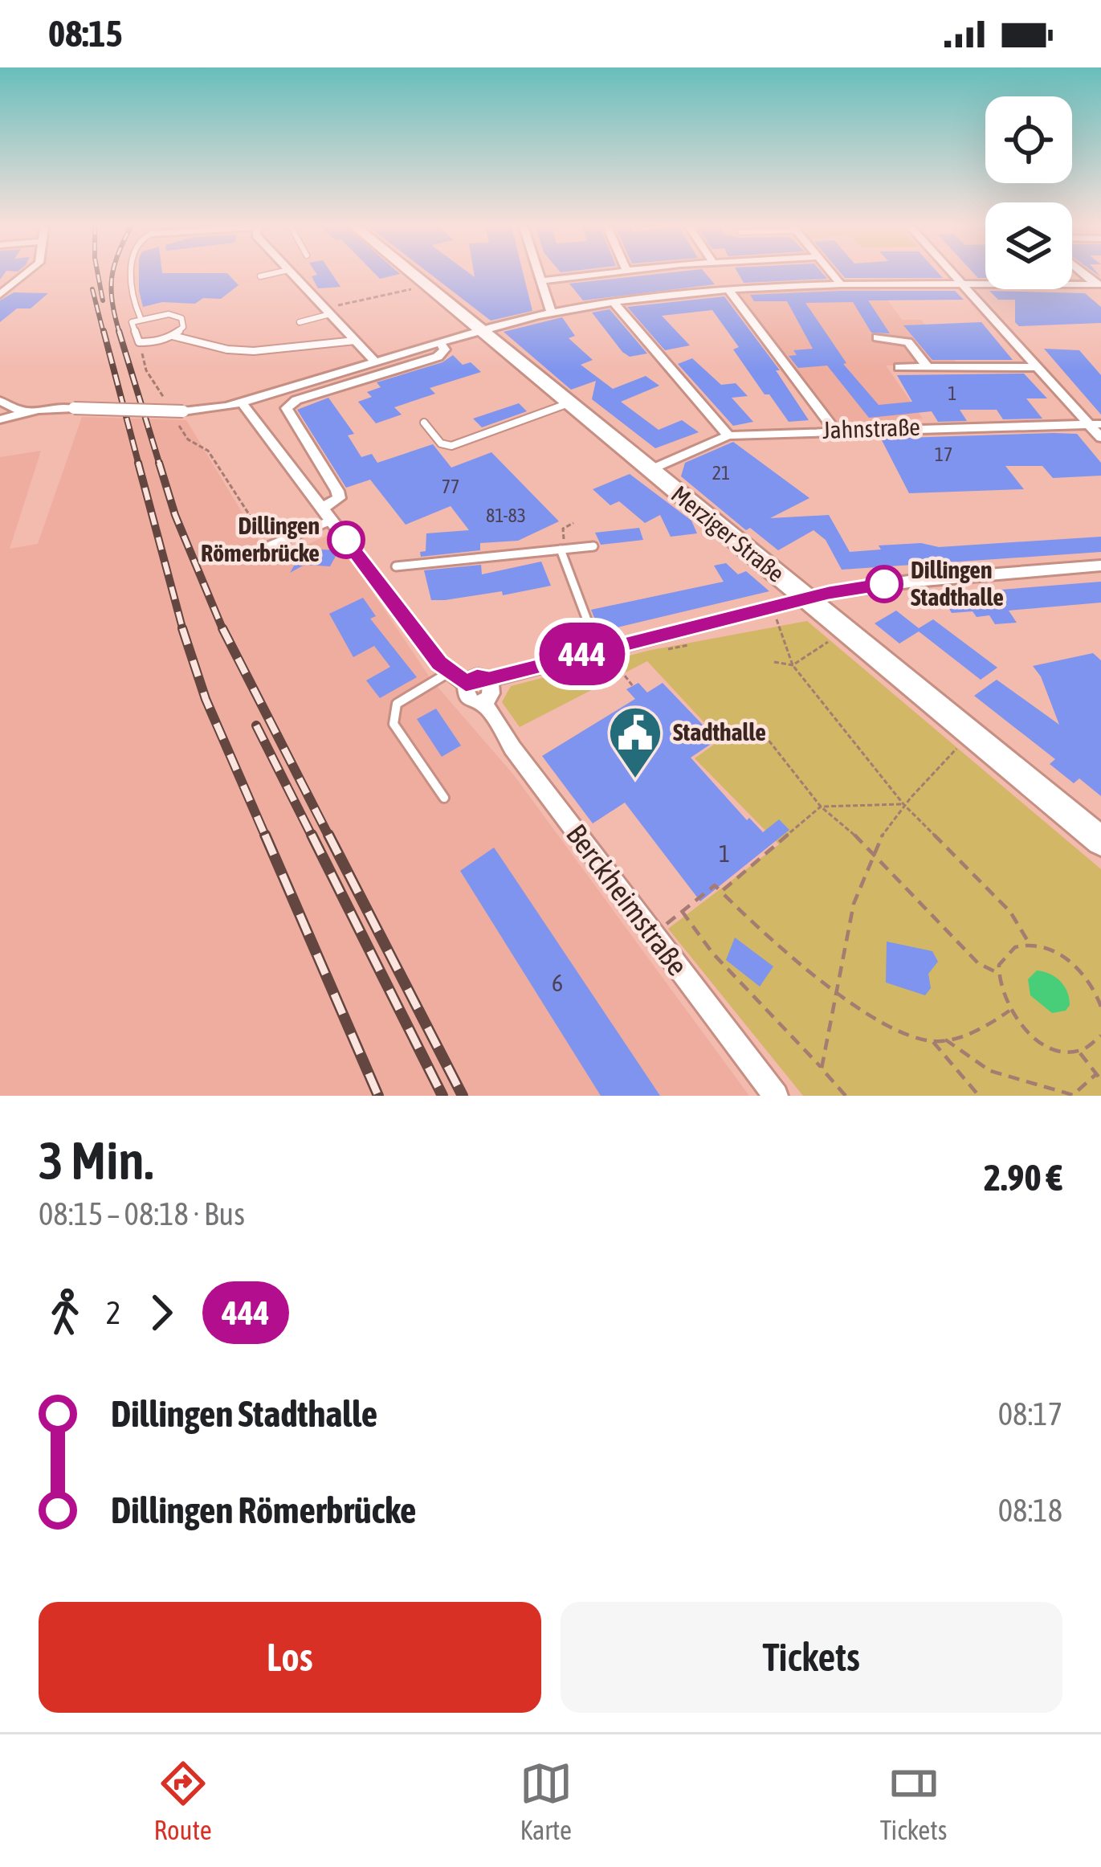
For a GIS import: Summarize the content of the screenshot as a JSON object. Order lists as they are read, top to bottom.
{
  "streets": {
    "main road": ["Merziger Straße"],
    "street": ["Jahnstraße", "Berckheimstraße"]
  },
  "crossings": [
    ["Jahnstraße", "Merziger Straße"]
  ],
  "places": {
    "other": ["Dillingen Römerbrücke", "Dillingen Stadthalle"],
    "public building": ["Stadthalle"]
  },
  "lines": ["bus line 444"],
  "house_numbers": [
    "1",
    "17",
    "21",
    "77",
    "81-83",
    "1",
    "6"
  ],
  "page": {
    "status": "08:15",
    "on_map": "444",
    "heading": ["3 Min.", "08:15 – 08:18 · Bus", "2.90 €"],
    "legs": ["2", "444"],
    "list": [
      {
        "name": "Dillingen Stadthalle",
        "value": "08:17"
      },
      {
        "name": "Dillingen Römerbrücke",
        "value": "08:18"
      }
    ],
    "buttons": ["Los", "Tickets"],
    "tabs": ["Route", "Karte", "Tickets"]
  }
}
